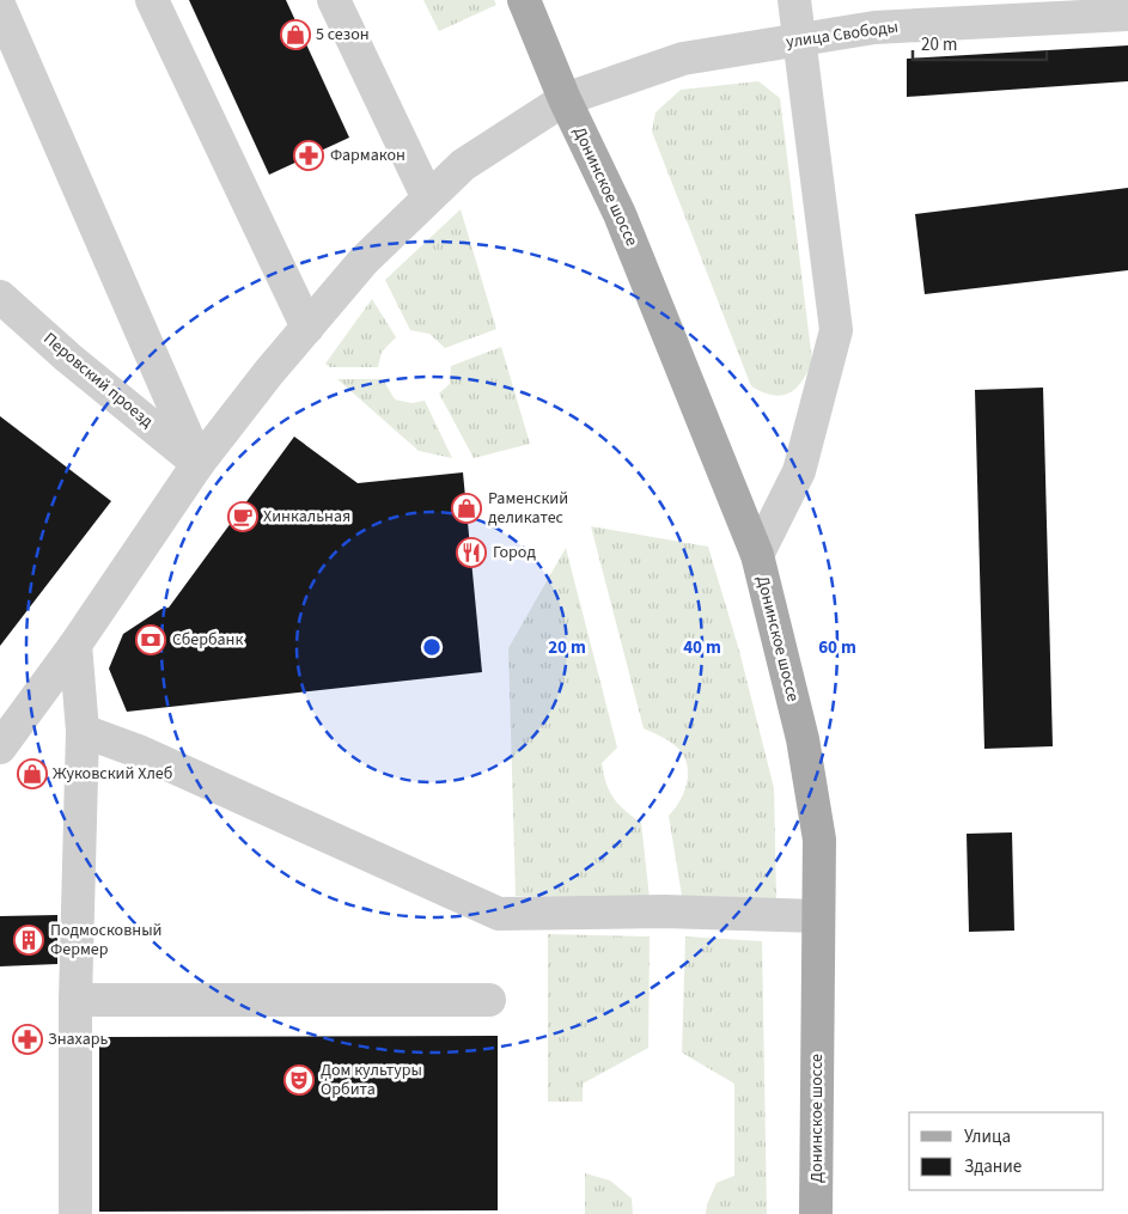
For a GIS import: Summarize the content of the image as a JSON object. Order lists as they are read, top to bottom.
{
  "streets": {
    "main road": ["Донинское шоссе"],
    "street": ["улица Свободы", "Перовский проезд"]
  },
  "crossings": [
    ["улица Свободы", "Донинское шоссе"],
    ["улица Свободы", "Перовский проезд"]
  ],
  "places": {
    "shop": ["5 сезон", "Раменский деликатес", "Жуковский Хлеб"],
    "pharmacy": ["Фармакон", "Знахарь"],
    "cafe": ["Хинкальная"],
    "restaurant": ["Город"],
    "bank": ["Сбербанк"],
    "building": ["Подмосковный Фермер"],
    "theatre": ["Дом культуры Орбита"]
  },
  "legend": ["Улица", "Здание"],
  "scale_bar": "20 m",
  "rings": ["20 m", "40 m", "60 m"]
}
